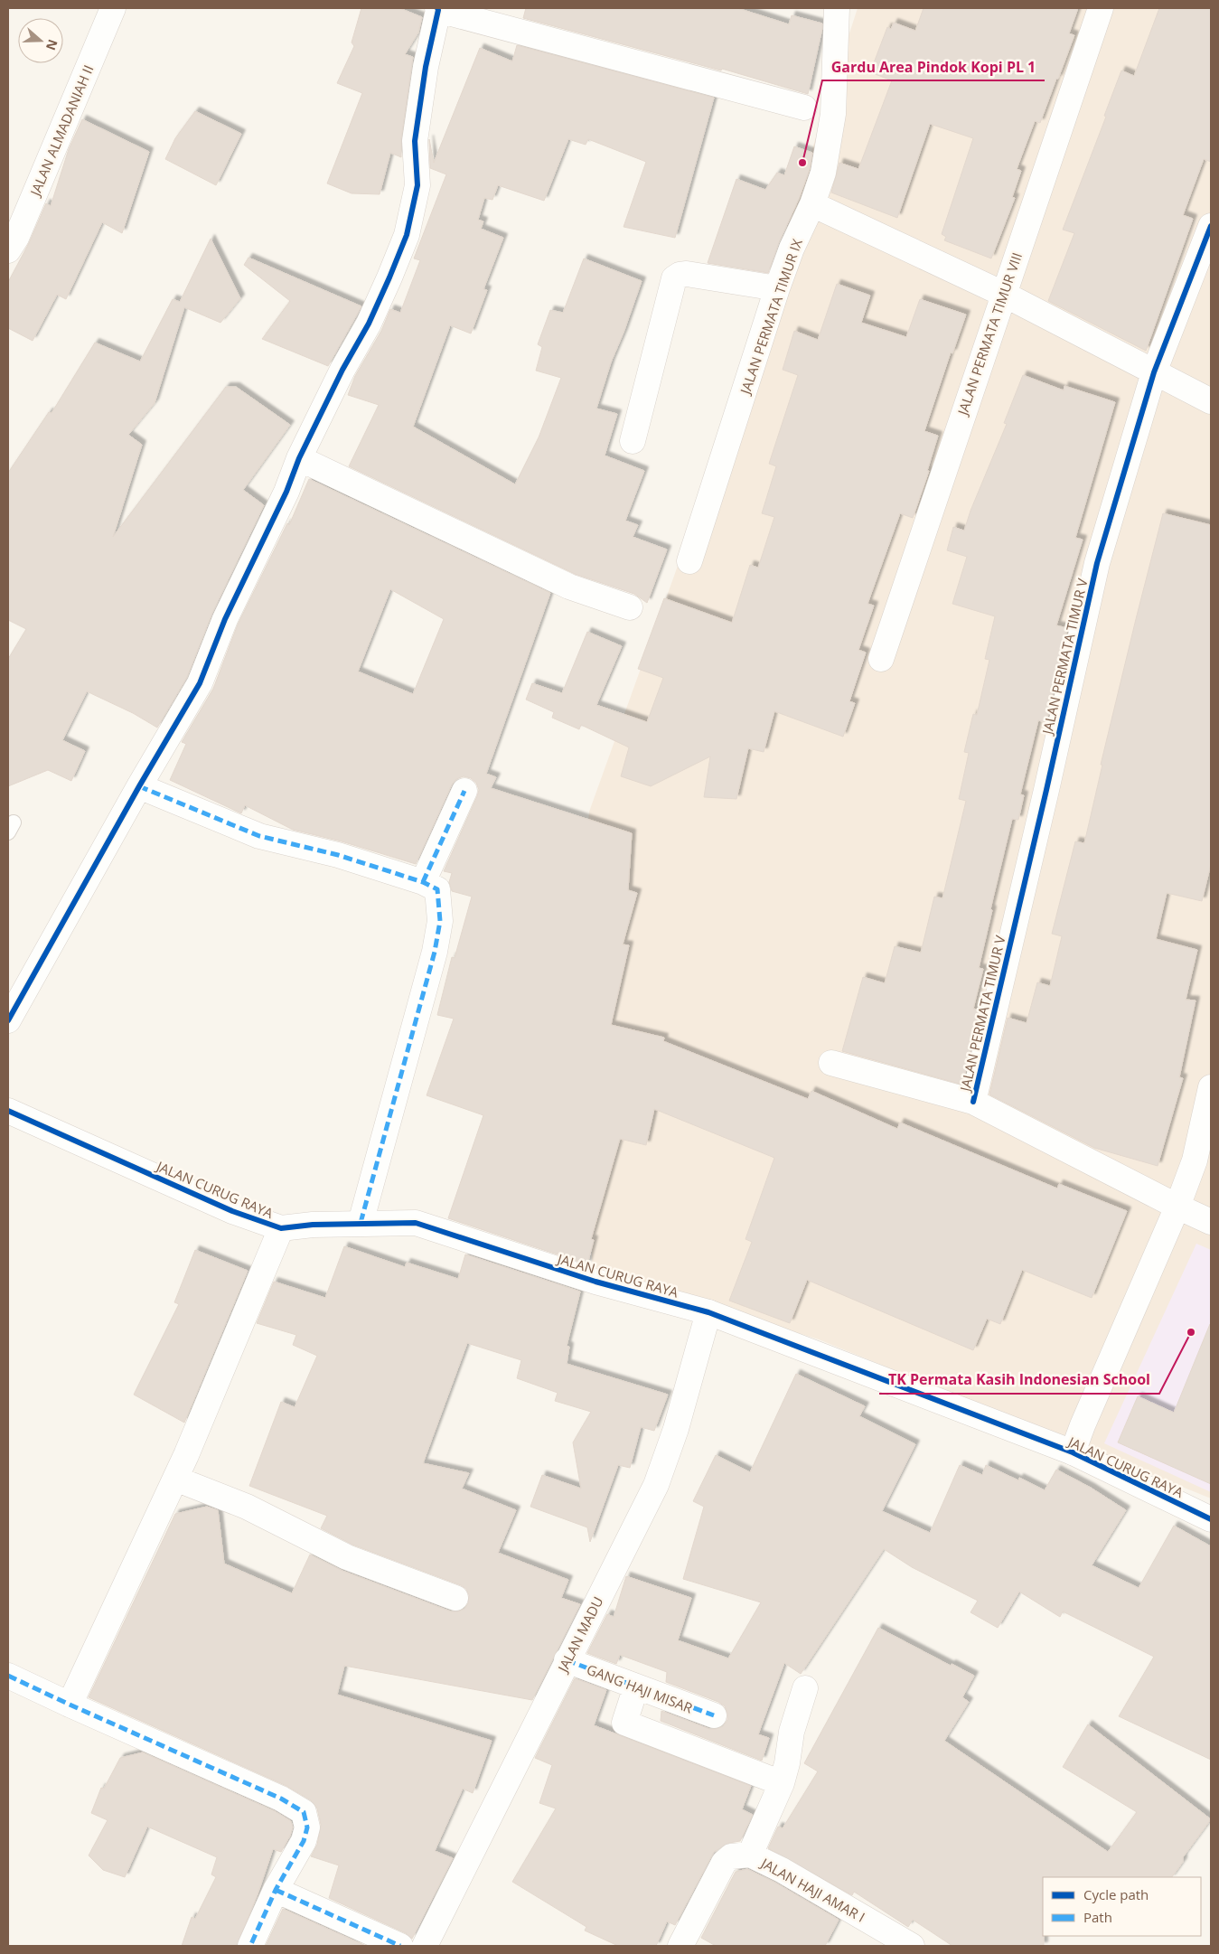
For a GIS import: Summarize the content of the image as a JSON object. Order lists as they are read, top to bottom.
{
  "streets": {
    "street": [
      "JALAN ALMADANIAH II",
      "JALAN PERMATA TIMUR IX",
      "JALAN PERMATA TIMUR VIII",
      "JALAN PERMATA TIMUR V",
      "JALAN CURUG RAYA",
      "JALAN MADU",
      "GANG HAJI MISAR",
      "JALAN HAJI AMAR I"
    ]
  },
  "crossings": [
    ["JALAN CURUG RAYA", "JALAN MADU"],
    ["JALAN MADU", "GANG HAJI MISAR"]
  ],
  "places": ["Gardu Area Pindok Kopi PL 1", "TK Permata Kasih Indonesian School"],
  "legend": ["Cycle path", "Path"],
  "north": "right"
}
